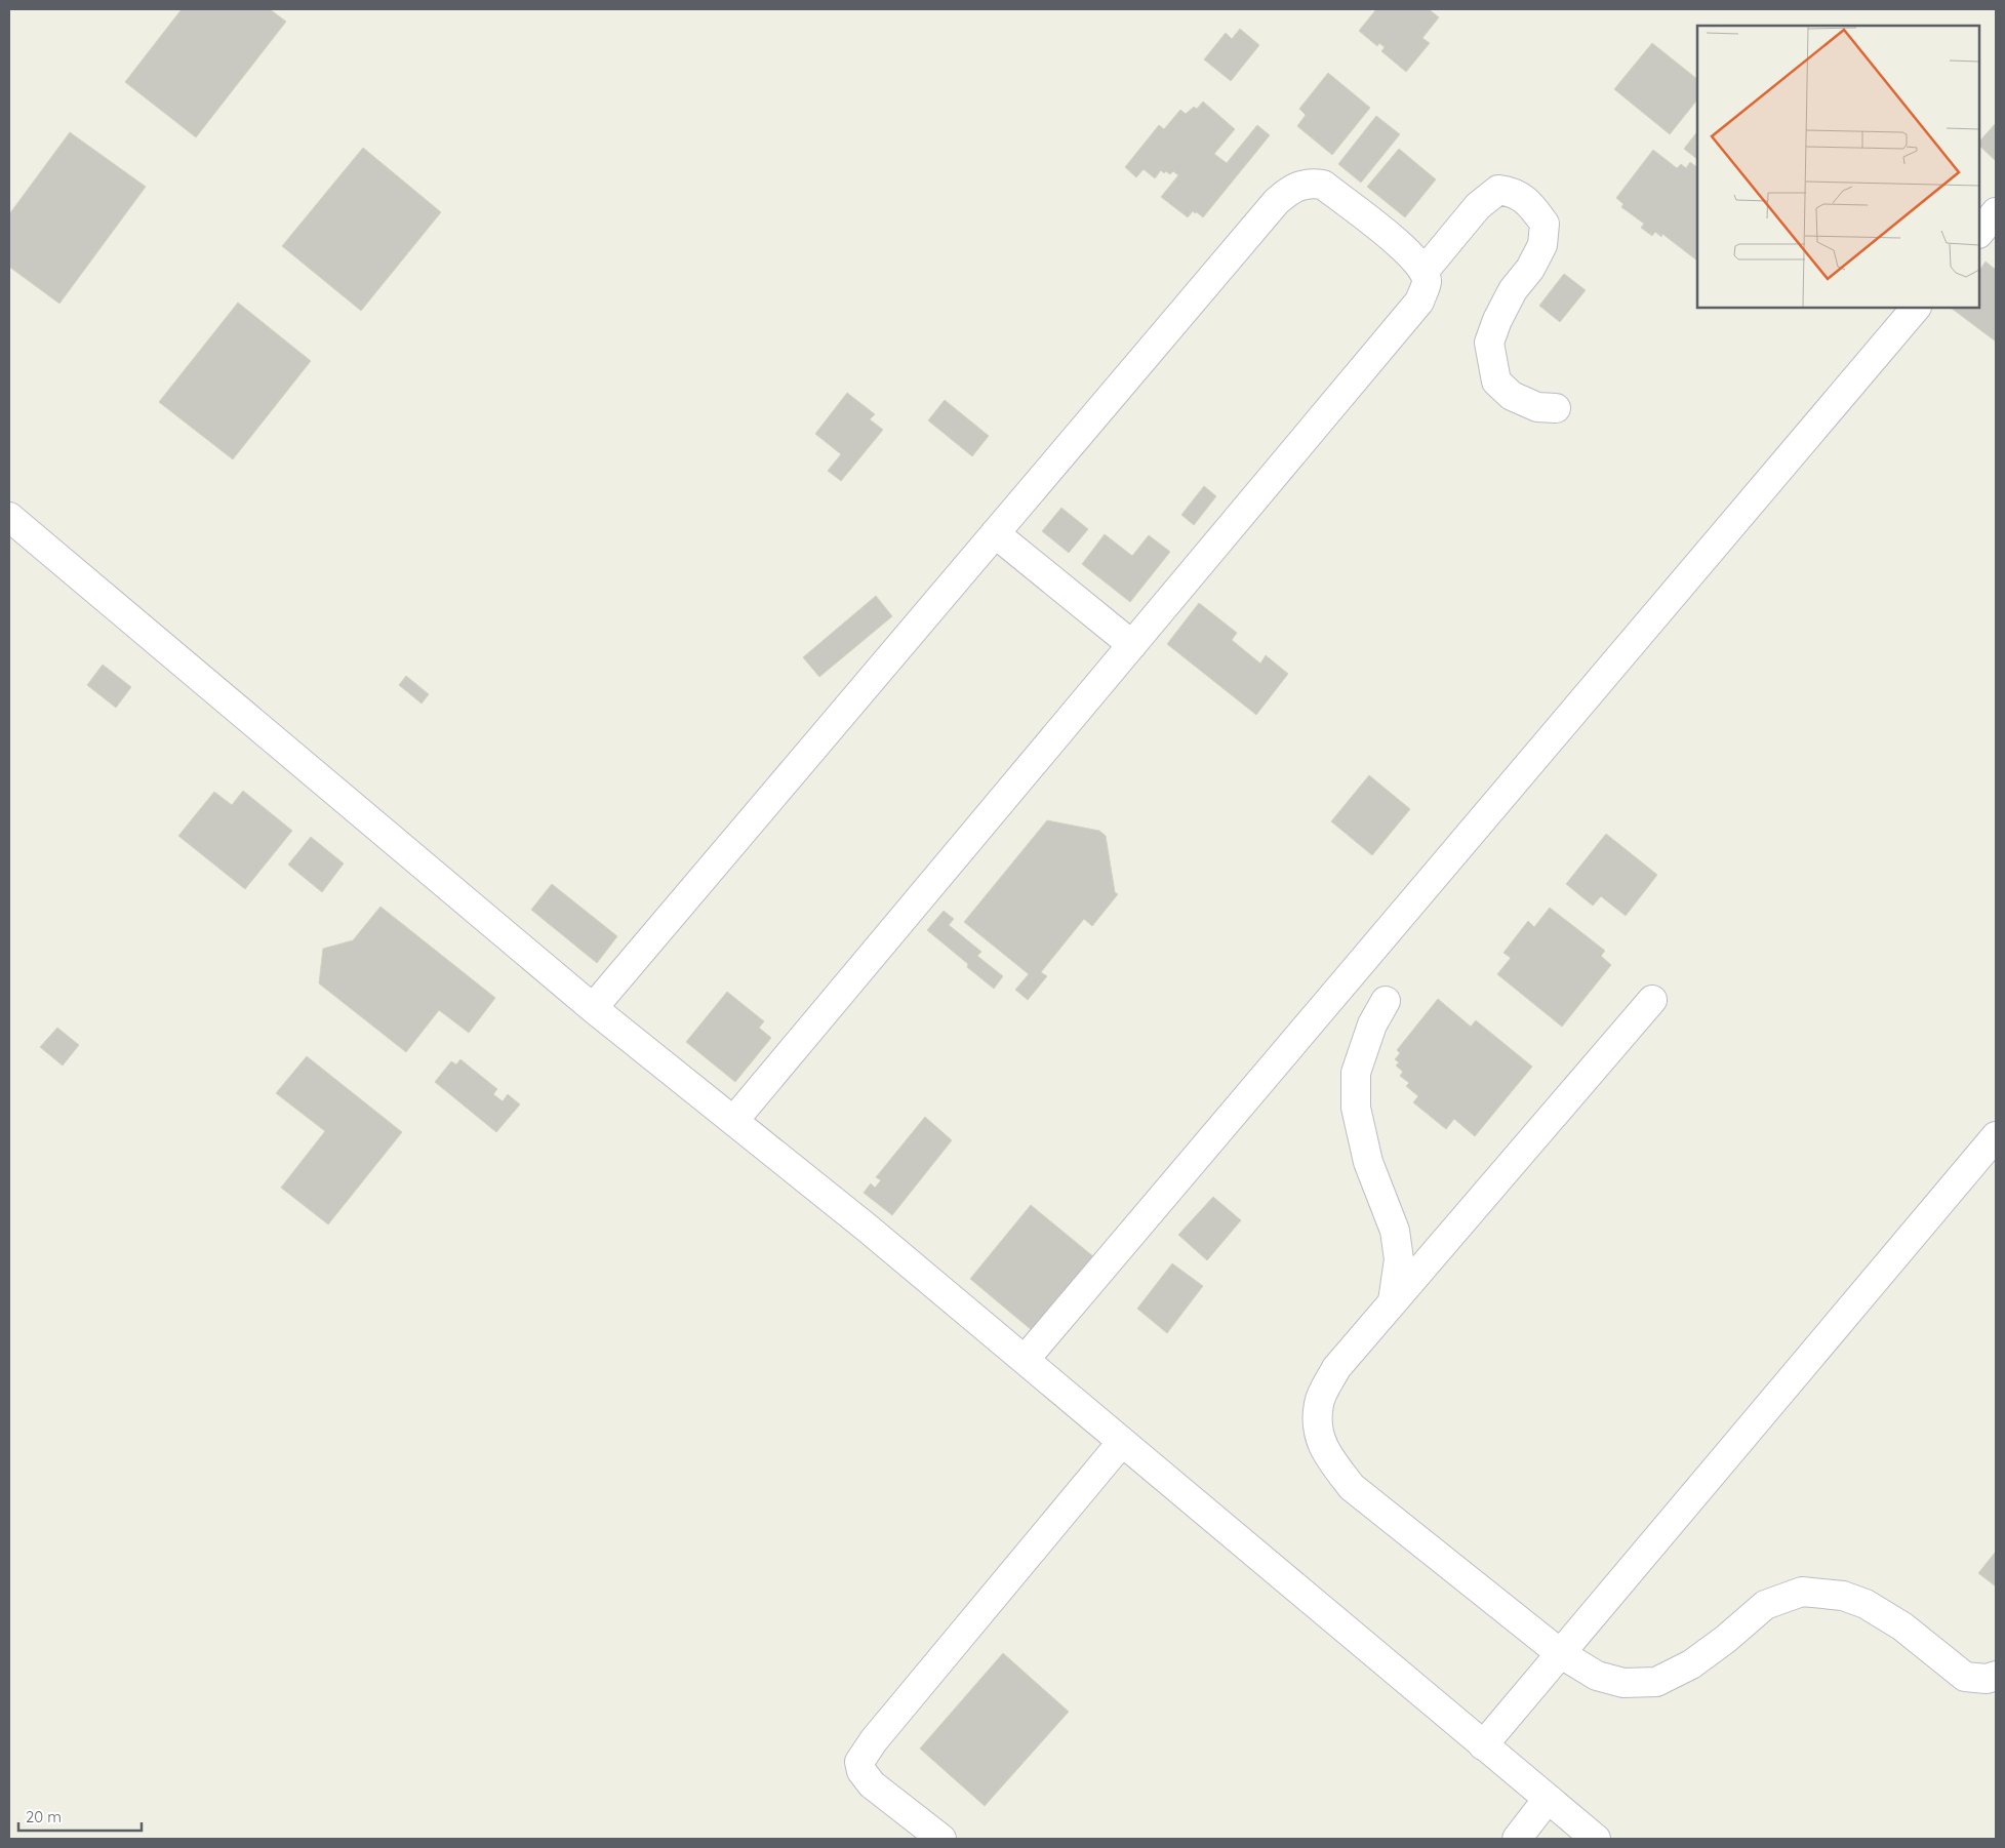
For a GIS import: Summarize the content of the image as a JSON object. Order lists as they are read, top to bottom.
{
  "scale_bar": "20 m"
}
